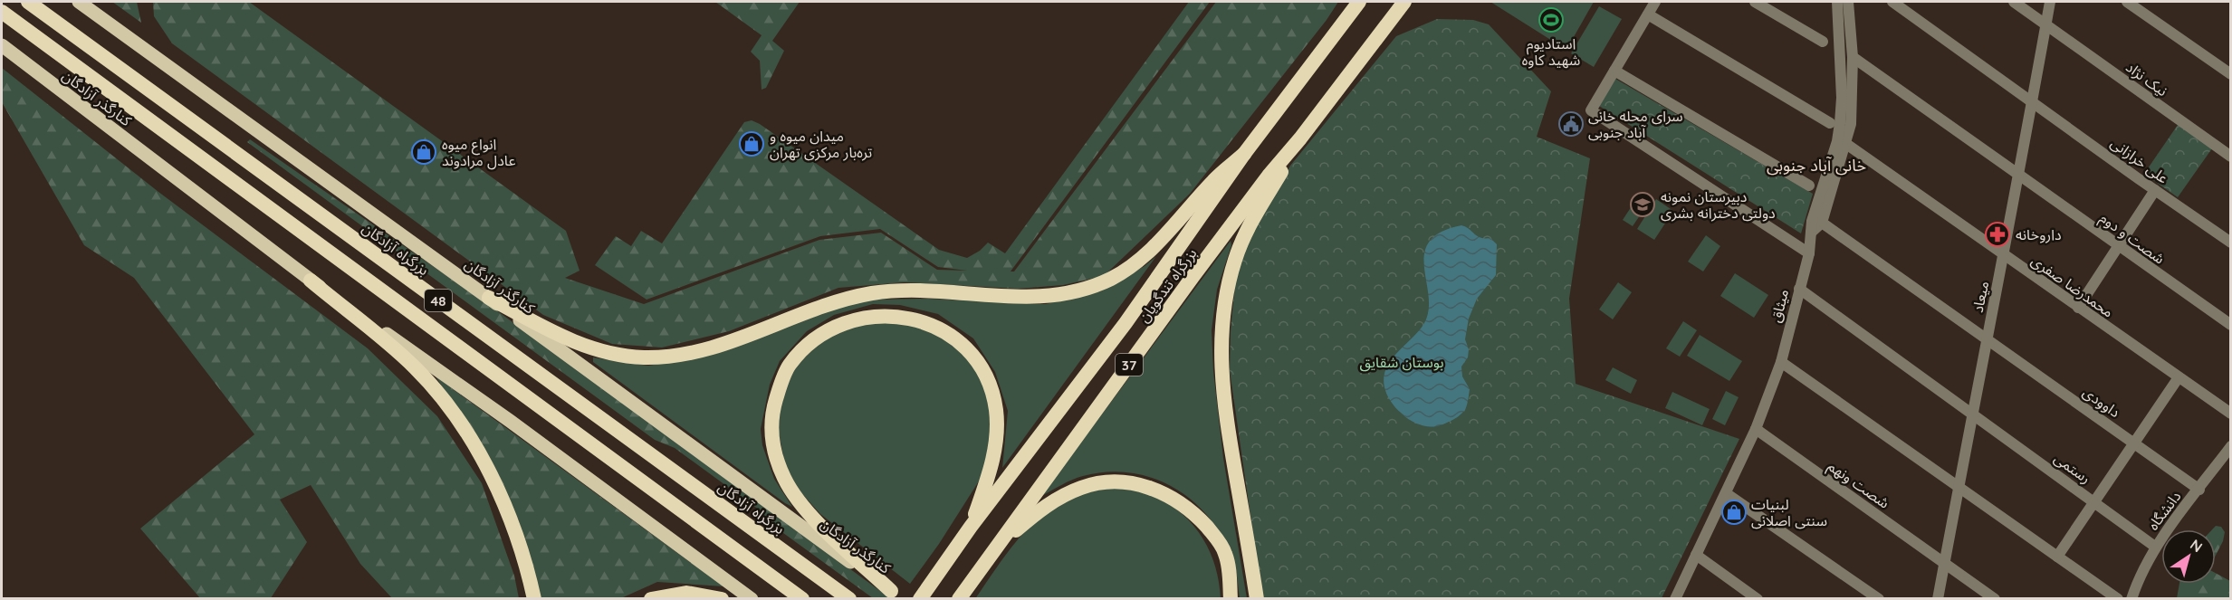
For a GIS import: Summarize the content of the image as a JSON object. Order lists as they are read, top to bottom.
{
  "streets": {
    "highway": [
      "بزرگراه آزادگان",
      "بزرگراه تندگویان",
      "48",
      "37"
    ],
    "main road": ["کنارگذر آزادگان"],
    "street": [
      "نیک نژاد",
      "علی خرازانی",
      "شصت و دوم",
      "محمدرضا صفری",
      "میعاد",
      "میثاق",
      "داوودی",
      "رستمی",
      "شصت ونهم",
      "دانشگاه"
    ]
  },
  "crossings": [
    ["نیک نژاد", "میعاد"],
    ["علی خرازانی", "میعاد"],
    ["شصت و دوم", "میعاد"],
    ["شصت و دوم", "میثاق"],
    ["محمدرضا صفری", "میعاد"],
    ["محمدرضا صفری", "میثاق"],
    ["میعاد", "داوودی"],
    ["میعاد", "رستمی"],
    ["میعاد", "شصت ونهم"],
    ["میثاق", "داوودی"],
    ["میثاق", "رستمی"],
    ["میثاق", "شصت ونهم"],
    ["داوودی", "دانشگاه"],
    ["رستمی", "دانشگاه"]
  ],
  "districts": ["خانی آباد جنوبی"],
  "parks": ["بوستان شقایق"],
  "places": {
    "sports": ["استادیوم شهید کاوه"],
    "public building": ["سرای محله خانی آباد جنوبی"],
    "shop": ["میدان میوه و تره‌بار مرکزی تهران", "انواع میوه عادل مرادوند", "لبنیات سنتی اصلانی"],
    "school or university": ["دبیرستان نمونه دولتی دخترانه بشری"],
    "pharmacy": ["داروخانه"]
  },
  "north": "top right"
}
